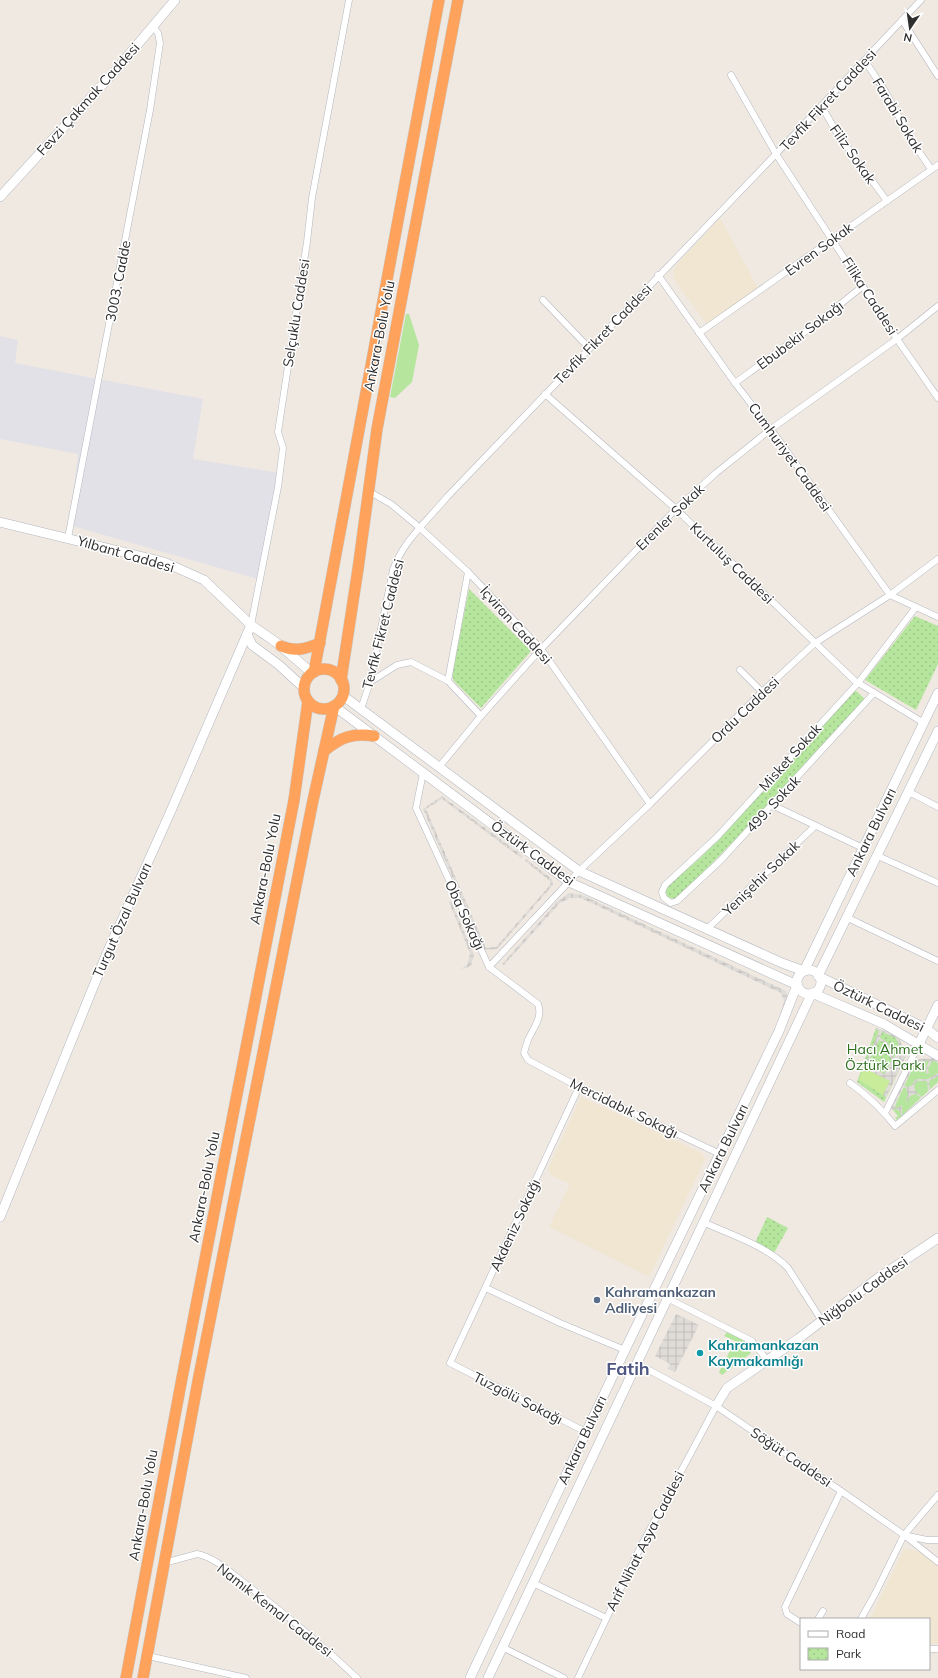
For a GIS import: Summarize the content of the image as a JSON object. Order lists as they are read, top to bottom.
{
  "streets": {
    "highway": ["Ankara-Bolu Yolu"],
    "street": [
      "Fevzi Çakmak Caddesi",
      "Tevfik Fikret Caddesi",
      "Farabi Sokak",
      "Filiz Sokak",
      "Evren Sokak",
      "3003. Cadde",
      "Filika Caddesi",
      "Selçuklu Caddesi",
      "Ebubekir Sokağı",
      "Cumhuriyet Caddesi",
      "Erenler Sokak",
      "Yılbant Caddesi",
      "Kurtuluş Caddesi",
      "İçviran Caddesi",
      "Ordu Caddesi",
      "Misket Sokak",
      "499. Sokak",
      "Ankara Bulvarı",
      "Öztürk Caddesi",
      "Yenişehir Sokak",
      "Oba Sokağı",
      "Turgut Özal Bulvarı",
      "Mercidabık Sokağı",
      "Akdeniz Sokağı",
      "Niğbolu Caddesi",
      "Tuzgölü Sokağı",
      "Söğüt Caddesi",
      "Arif Nihat Asya Caddesi",
      "Namık Kemal Caddesi"
    ]
  },
  "crossings": [
    ["Fevzi Çakmak Caddesi", "3003. Cadde"],
    ["Tevfik Fikret Caddesi", "Farabi Sokak"],
    ["Tevfik Fikret Caddesi", "Filiz Sokak"],
    ["Tevfik Fikret Caddesi", "Filika Caddesi"],
    ["Tevfik Fikret Caddesi", "Cumhuriyet Caddesi"],
    ["Tevfik Fikret Caddesi", "Kurtuluş Caddesi"],
    ["Tevfik Fikret Caddesi", "İçviran Caddesi"],
    ["Tevfik Fikret Caddesi", "Öztürk Caddesi"],
    ["Farabi Sokak", "Evren Sokak"],
    ["Filiz Sokak", "Evren Sokak"],
    ["Evren Sokak", "Filika Caddesi"],
    ["Evren Sokak", "Cumhuriyet Caddesi"],
    ["3003. Cadde", "Yılbant Caddesi"],
    ["Filika Caddesi", "Ebubekir Sokağı"],
    ["Filika Caddesi", "Erenler Sokak"],
    ["Selçuklu Caddesi", "Yılbant Caddesi"],
    ["Selçuklu Caddesi", "Turgut Özal Bulvarı"],
    ["Ebubekir Sokağı", "Cumhuriyet Caddesi"],
    ["Ankara-Bolu Yolu", "Yılbant Caddesi"],
    ["Ankara-Bolu Yolu", "İçviran Caddesi"],
    ["Ankara-Bolu Yolu", "Öztürk Caddesi"],
    ["Cumhuriyet Caddesi", "Erenler Sokak"],
    ["Cumhuriyet Caddesi", "Ordu Caddesi"],
    ["Cumhuriyet Caddesi", "Misket Sokak"],
    ["Erenler Sokak", "Kurtuluş Caddesi"],
    ["Erenler Sokak", "İçviran Caddesi"],
    ["Erenler Sokak", "Öztürk Caddesi"],
    ["Yılbant Caddesi", "Öztürk Caddesi"],
    ["Yılbant Caddesi", "Turgut Özal Bulvarı"],
    ["Kurtuluş Caddesi", "Ordu Caddesi"],
    ["Kurtuluş Caddesi", "Misket Sokak"],
    ["Kurtuluş Caddesi", "499. Sokak"],
    ["Kurtuluş Caddesi", "Ankara Bulvarı"],
    ["İçviran Caddesi", "Ordu Caddesi"],
    ["Ordu Caddesi", "Öztürk Caddesi"],
    ["Ordu Caddesi", "Oba Sokağı"],
    ["Misket Sokak", "499. Sokak"],
    ["Ankara Bulvarı", "Öztürk Caddesi"],
    ["Ankara Bulvarı", "Mercidabık Sokağı"],
    ["Ankara Bulvarı", "Tuzgölü Sokağı"],
    ["Ankara Bulvarı", "Söğüt Caddesi"],
    ["Öztürk Caddesi", "Yenişehir Sokak"],
    ["Öztürk Caddesi", "Oba Sokağı"],
    ["Oba Sokağı", "Mercidabık Sokağı"],
    ["Mercidabık Sokağı", "Akdeniz Sokağı"],
    ["Akdeniz Sokağı", "Tuzgölü Sokağı"],
    ["Niğbolu Caddesi", "Söğüt Caddesi"],
    ["Niğbolu Caddesi", "Arif Nihat Asya Caddesi"],
    ["Söğüt Caddesi", "Arif Nihat Asya Caddesi"]
  ],
  "districts": ["Fatih"],
  "parks": ["Hacı Ahmet Öztürk Parkı"],
  "places": ["Kahramankazan Adliyesi", "Kahramankazan Kaymakamlığı"],
  "legend": ["Road", "Park"],
  "north": "bottom"
}
